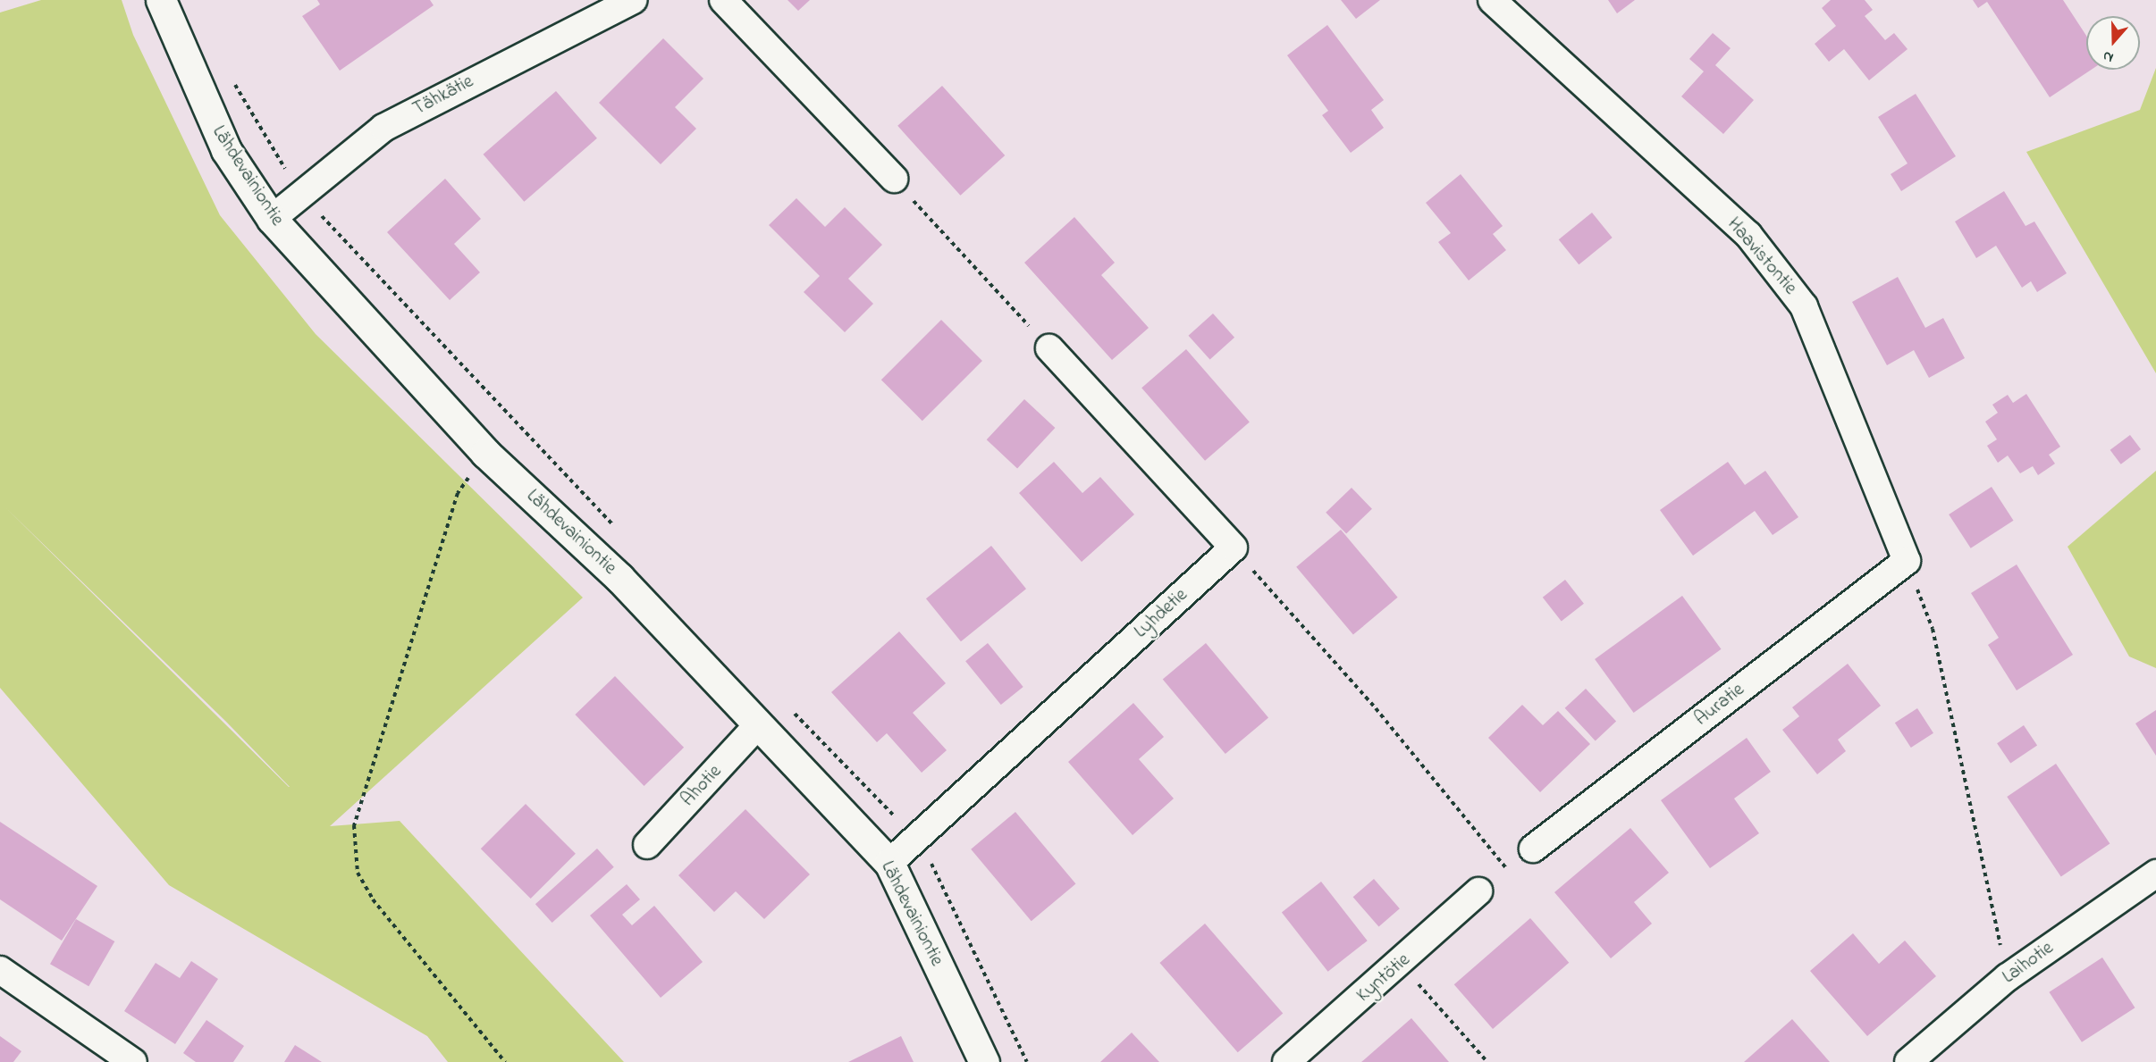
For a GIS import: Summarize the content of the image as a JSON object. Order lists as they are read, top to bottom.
{
  "streets": {
    "street": [
      "Tähkätie",
      "Lähdevainiontie",
      "Haavistontie",
      "Lyhdetie",
      "Auratie",
      "Ahotie",
      "Laihotie",
      "Kyntötie"
    ]
  },
  "crossings": [
    ["Tähkätie", "Lähdevainiontie"],
    ["Lähdevainiontie", "Lyhdetie"],
    ["Lähdevainiontie", "Ahotie"],
    ["Haavistontie", "Auratie"]
  ],
  "north": "bottom"
}
